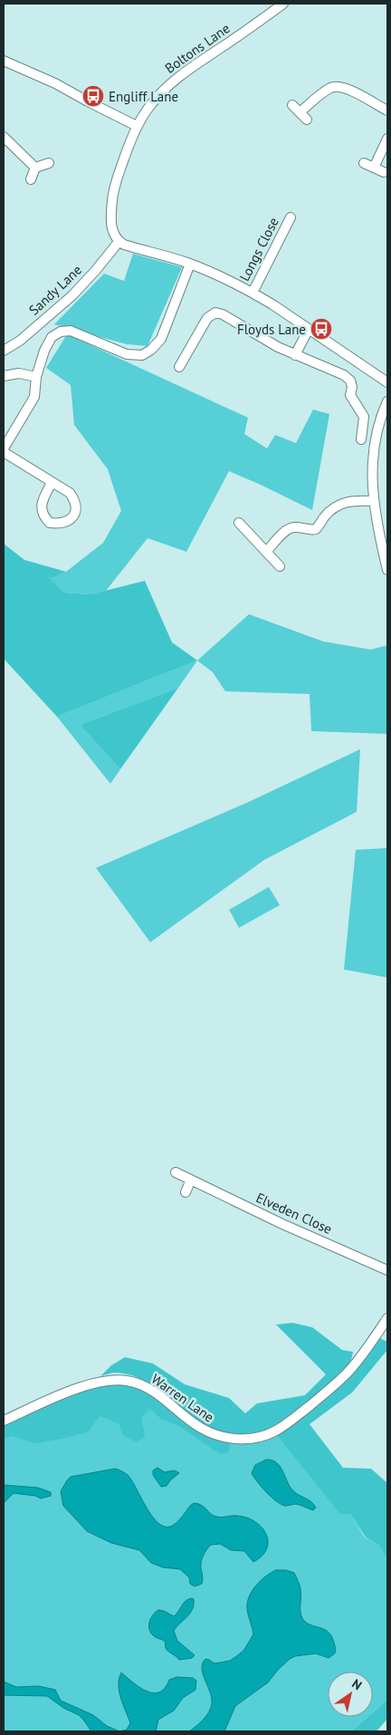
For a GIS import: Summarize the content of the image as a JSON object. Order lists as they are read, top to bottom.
{
  "streets": {
    "street": [
      "Boltons Lane",
      "Longs Close",
      "Sandy Lane",
      "Elveden Close",
      "Warren Lane"
    ]
  },
  "crossings": [
    ["Boltons Lane", "Sandy Lane"]
  ],
  "places": {
    "bus stop": ["Engliff Lane", "Floyds Lane"]
  },
  "north": "top right"
}
